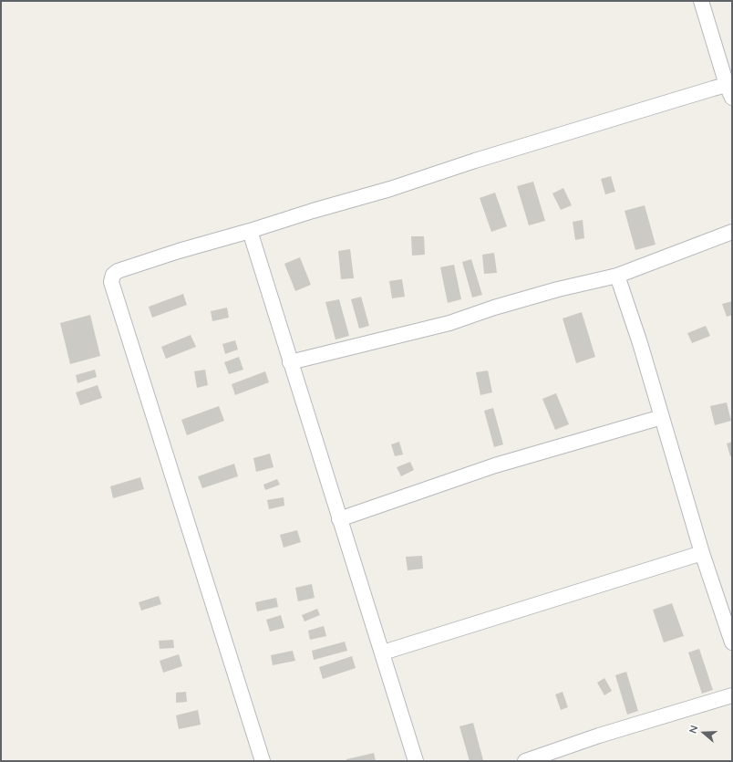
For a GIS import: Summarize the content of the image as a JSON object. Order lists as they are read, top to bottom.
{
  "north": "left"
}
